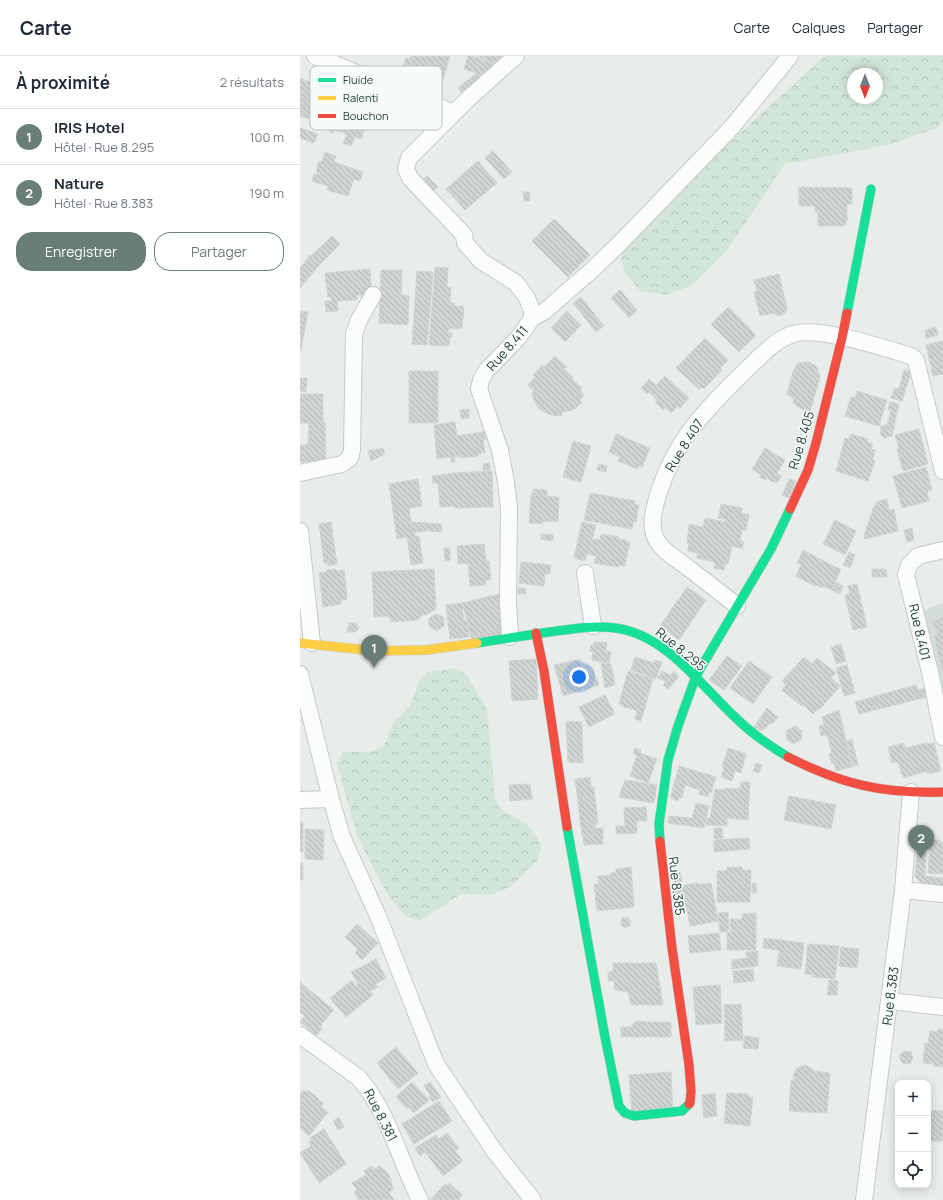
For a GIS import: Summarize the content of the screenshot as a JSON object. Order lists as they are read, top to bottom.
{
  "streets": {
    "street": [
      "Rue 8.411",
      "Rue 8.405",
      "Rue 8.407",
      "Rue 8.401",
      "Rue 8.295",
      "Rue 8.385",
      "Rue 8.383",
      "Rue 8.381"
    ]
  },
  "crossings": [
    ["Rue 8.411", "Rue 8.295"],
    ["Rue 8.405", "Rue 8.407"],
    ["Rue 8.405", "Rue 8.295"],
    ["Rue 8.405", "Rue 8.385"],
    ["Rue 8.295", "Rue 8.385"],
    ["Rue 8.295", "Rue 8.383"]
  ],
  "legend": ["Fluide", "Ralenti", "Bouchon"],
  "north": "bottom",
  "page": {
    "header": "Carte",
    "nav": ["Carte", "Calques", "Partager"],
    "heading": ["À proximité", "2 résultats"],
    "list": [
      {
        "mark": "1",
        "name": "IRIS Hotel",
        "note": "Hôtel · Rue 8.295",
        "value": "100 m"
      },
      {
        "mark": "2",
        "name": "Nature",
        "note": "Hôtel · Rue 8.383",
        "value": "190 m"
      }
    ],
    "buttons": ["Enregistrer", "Partager"],
    "pins": ["1", "2"],
    "map_buttons": ["+", "−"]
  }
}
